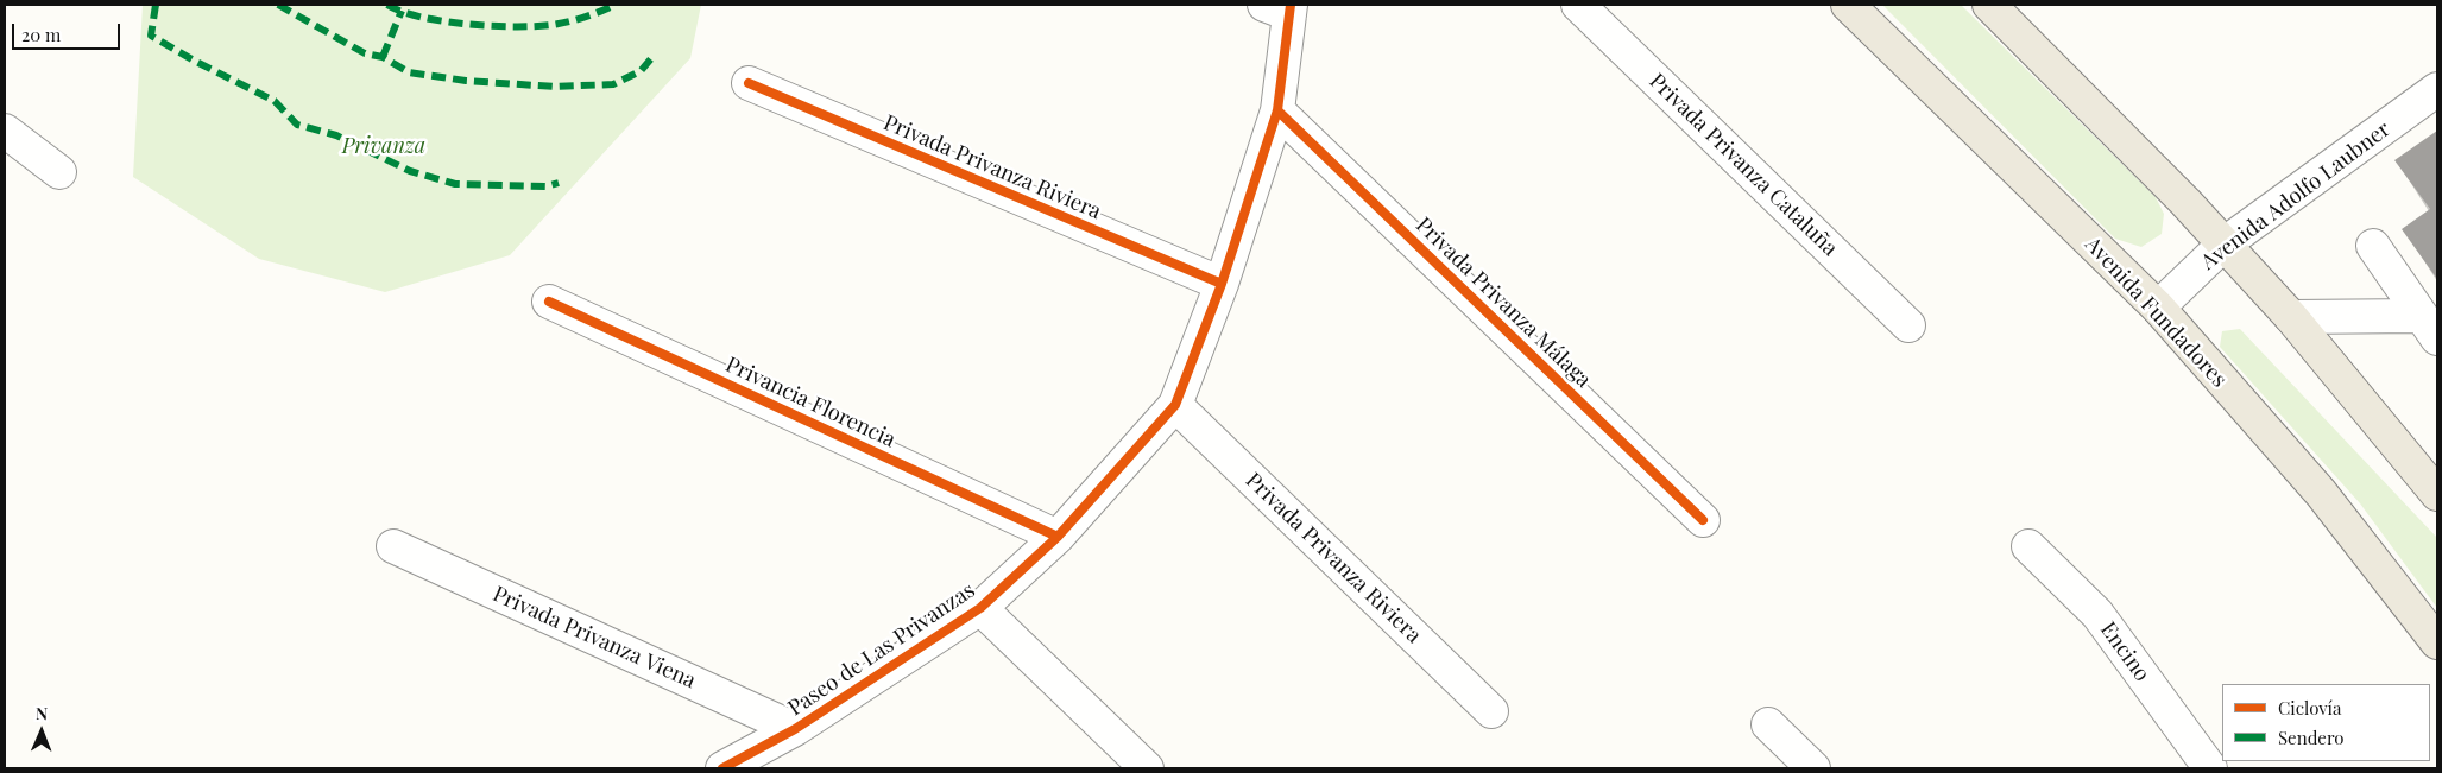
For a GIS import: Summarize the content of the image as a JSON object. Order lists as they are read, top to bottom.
{
  "streets": {
    "main road": ["Avenida Fundadores"],
    "street": [
      "Privada Privanza Cataluña",
      "Privada Privanza Riviera",
      "Avenida Adolfo Laubner",
      "Privada Privanza Málaga",
      "Privancia Florencia",
      "Privada Privanza Viena",
      "Paseo de Las Privanzas",
      "Encino"
    ]
  },
  "crossings": [
    ["Privada Privanza Riviera", "Paseo de Las Privanzas"],
    ["Avenida Adolfo Laubner", "Avenida Fundadores"],
    ["Privada Privanza Málaga", "Paseo de Las Privanzas"],
    ["Privancia Florencia", "Paseo de Las Privanzas"],
    ["Privada Privanza Viena", "Paseo de Las Privanzas"]
  ],
  "parks": ["Privanza"],
  "legend": ["Ciclovía", "Sendero"],
  "scale_bar": "20 m",
  "north": "top"
}
